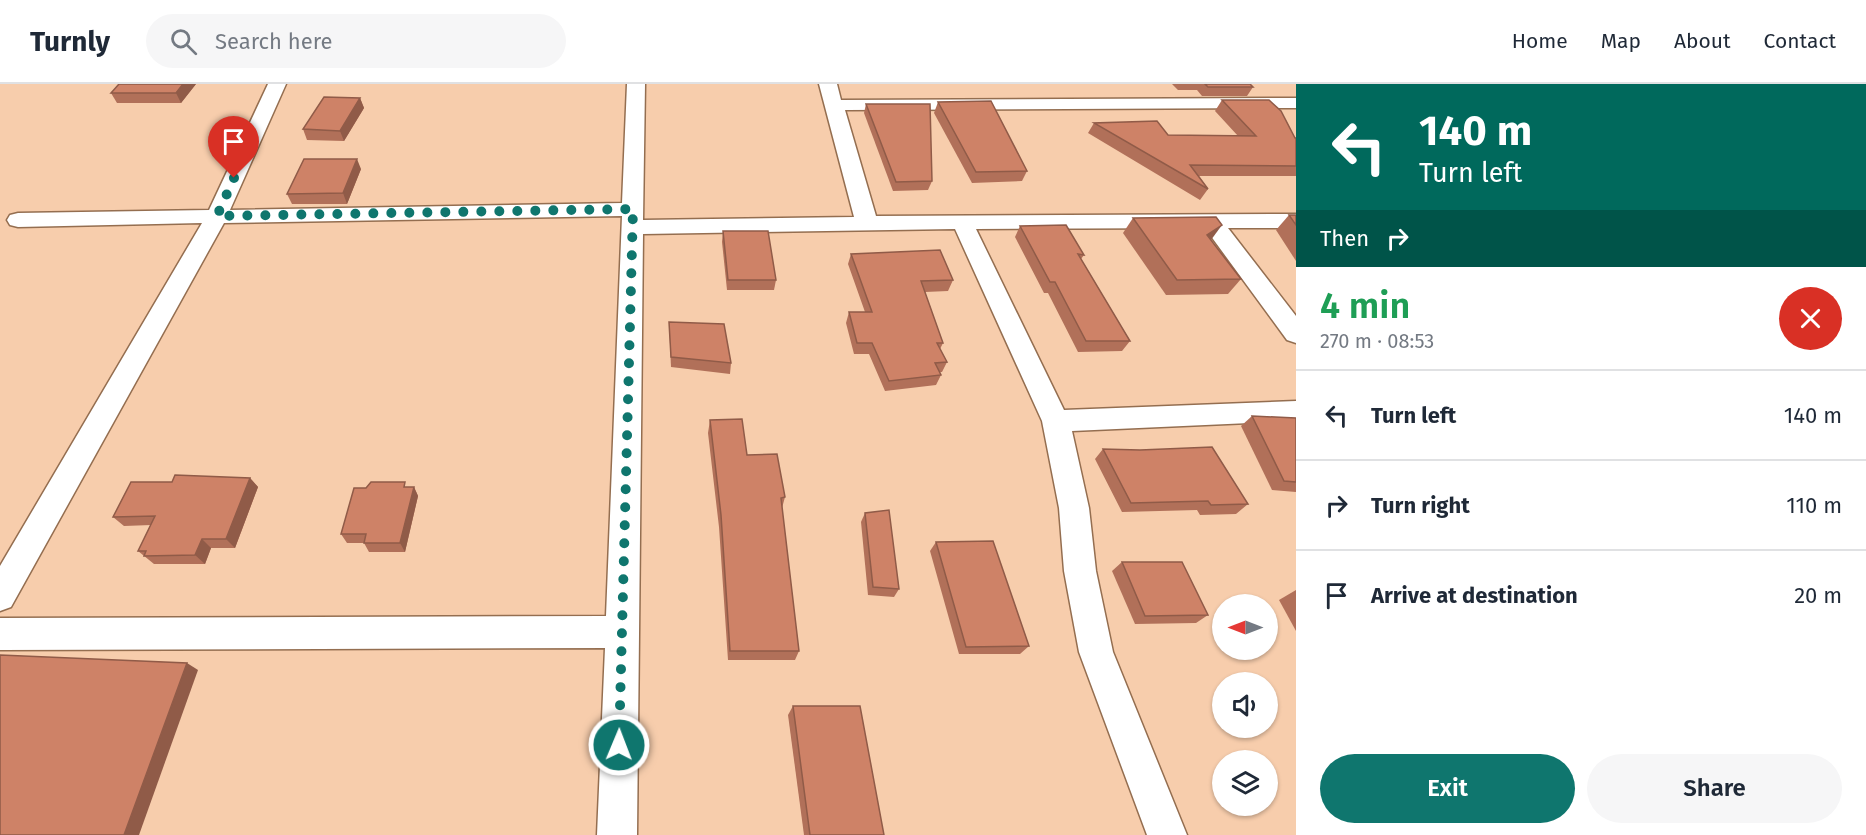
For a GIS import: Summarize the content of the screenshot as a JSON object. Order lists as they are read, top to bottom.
{
  "north": "left",
  "page": {
    "header": "Turnly",
    "search": "Search here",
    "nav": [
      "Home",
      "Map",
      "About",
      "Contact"
    ],
    "turn": ["140 m", "Turn left"],
    "then": "Then",
    "heading": ["4 min", "270 m · 08:53"],
    "list": [
      {
        "name": "Turn left",
        "value": "140 m"
      },
      {
        "name": "Turn right",
        "value": "110 m"
      },
      {
        "name": "Arrive at destination",
        "value": "20 m"
      }
    ],
    "buttons": ["Exit", "Share"]
  }
}
